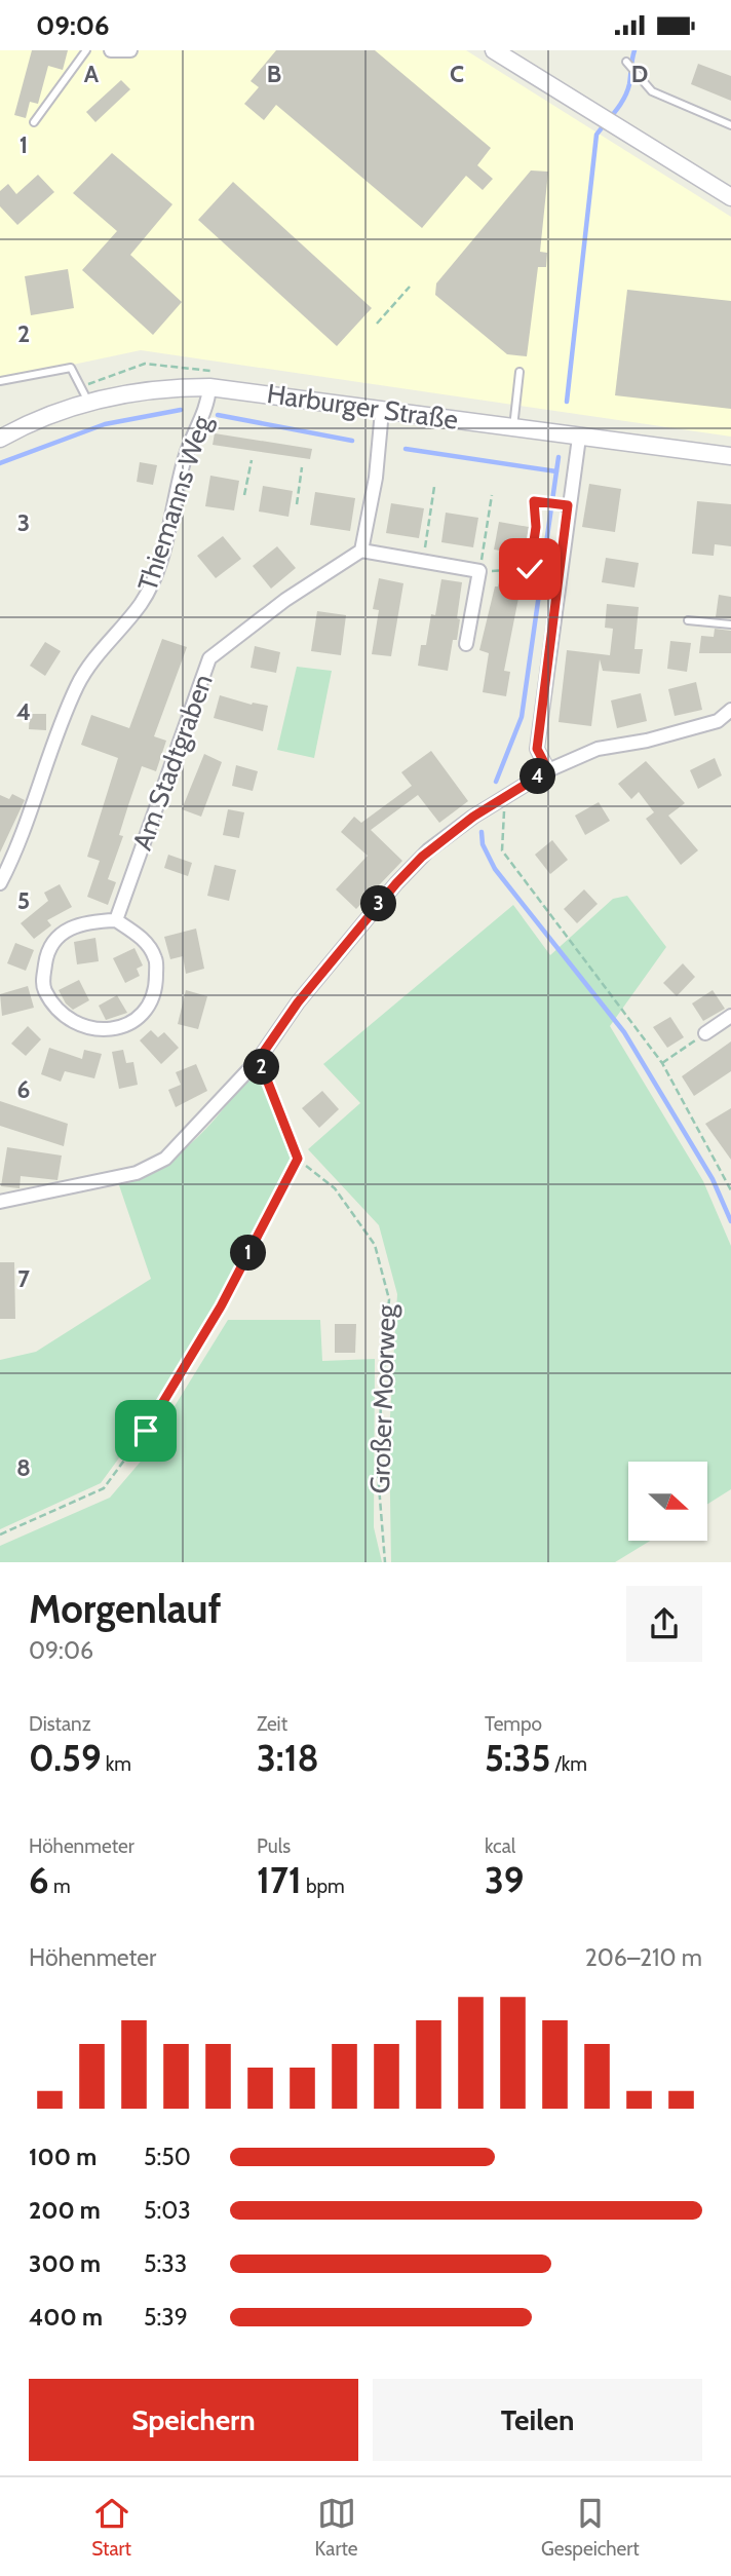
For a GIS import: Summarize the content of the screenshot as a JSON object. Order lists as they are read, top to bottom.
{
  "streets": {
    "street": ["Harburger Straße", "Thiemanns Weg", "Am Stadtgraben"],
    "path": ["Großer Moorweg"]
  },
  "crossings": [
    ["Harburger Straße", "Thiemanns Weg"]
  ],
  "north": "right",
  "page": {
    "status": "09:06",
    "pins": [
      "4",
      "3",
      "2",
      "1"
    ],
    "heading": ["Morgenlauf", "09:06"],
    "stats": [
      ["Distanz", "0.59 km"],
      ["Zeit", "3:18"],
      ["Tempo", "5:35 /km"],
      ["Höhenmeter", "6 m"],
      ["Puls", "171 bpm"],
      ["kcal", "39"]
    ],
    "chart": ["Höhenmeter", "206–210 m"],
    "list": [
      {
        "name": "100 m",
        "note": "5:50"
      },
      {
        "name": "200 m",
        "note": "5:03"
      },
      {
        "name": "300 m",
        "note": "5:33"
      },
      {
        "name": "400 m",
        "note": "5:39"
      }
    ],
    "buttons": ["Speichern", "Teilen"],
    "tabs": ["Start", "Karte", "Gespeichert"]
  },
  "grid": {
    "columns": [
      "A",
      "B",
      "C",
      "D"
    ],
    "rows": [
      "1",
      "2",
      "3",
      "4",
      "5",
      "6",
      "7",
      "8"
    ]
  }
}
